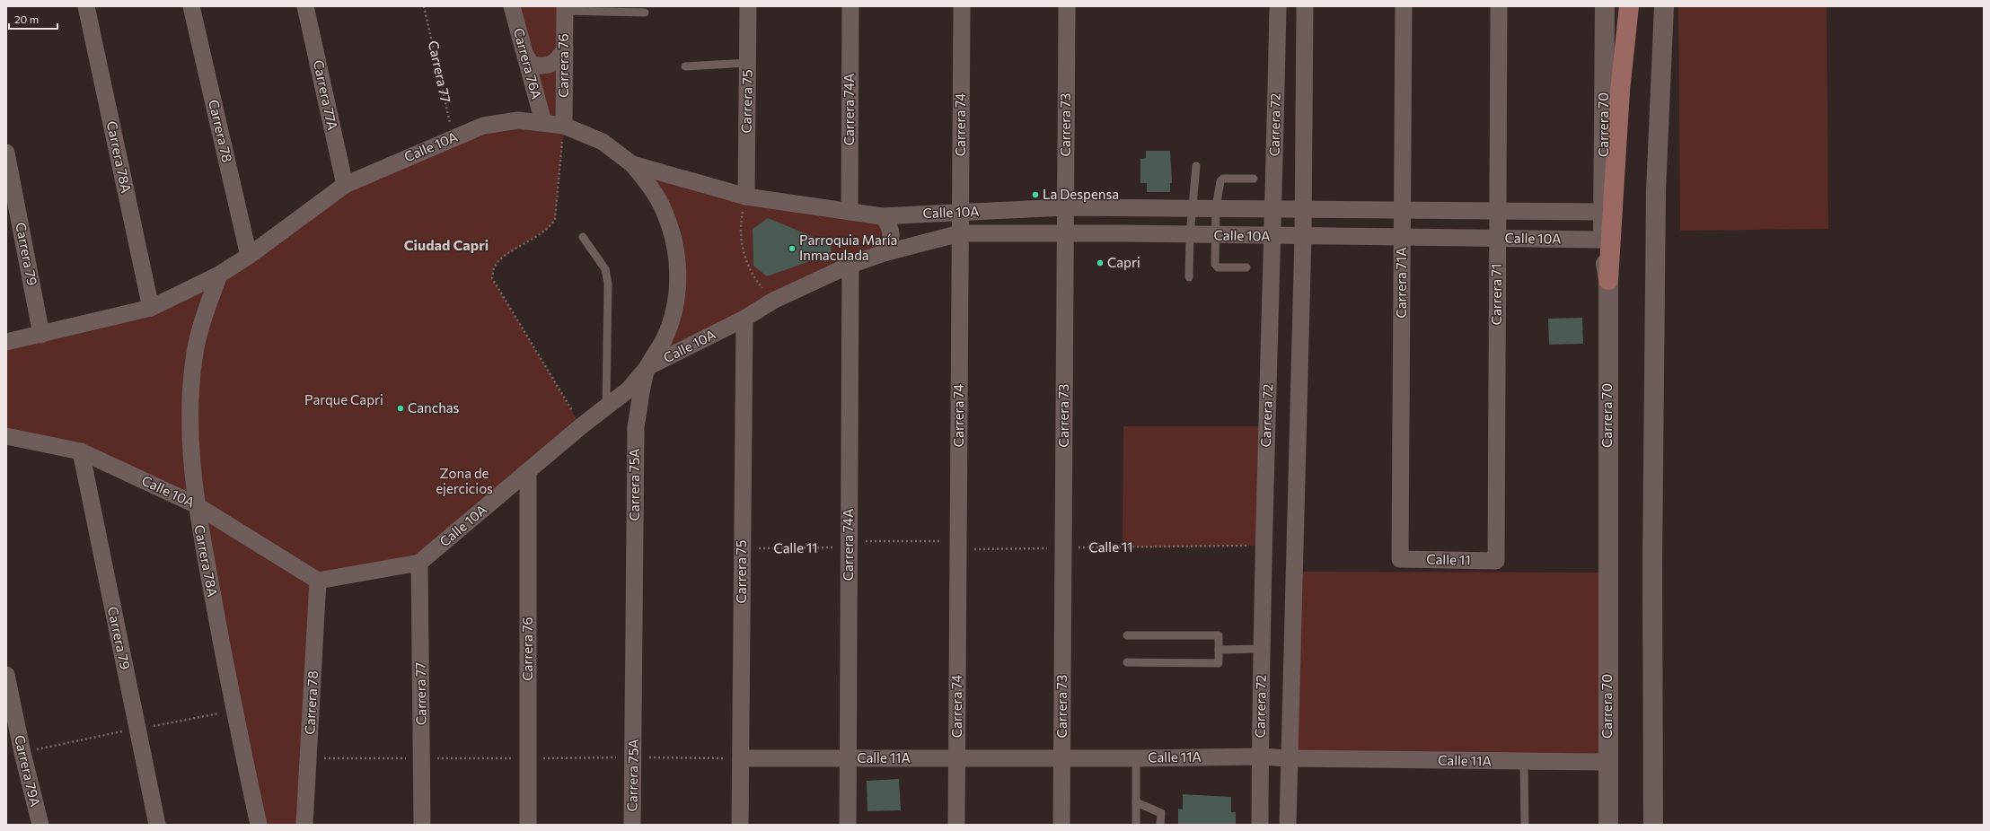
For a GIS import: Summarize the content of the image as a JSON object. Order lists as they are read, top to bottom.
{
  "streets": {
    "street": [
      "Carrera 76A",
      "Carrera 76",
      "Carrera 77",
      "Carrera 77A",
      "Carrera 75",
      "Carrera 74A",
      "Carrera 74",
      "Carrera 73",
      "Carrera 72",
      "Carrera 70",
      "Carrera 78",
      "Calle 10A",
      "Carrera 78A",
      "Carrera 79",
      "Carrera 71A",
      "Carrera 71",
      "Carrera 75A",
      "Calle 11",
      "Calle 11A",
      "Carrera 79A"
    ]
  },
  "crossings": [
    ["Carrera 76A", "Calle 10A"],
    ["Carrera 76", "Calle 10A"],
    ["Carrera 77", "Calle 10A"],
    ["Carrera 77A", "Calle 10A"],
    ["Carrera 75", "Calle 10A"],
    ["Carrera 75", "Calle 11"],
    ["Carrera 75", "Calle 11A"],
    ["Carrera 74A", "Calle 10A"],
    ["Carrera 74A", "Calle 11"],
    ["Carrera 74A", "Calle 11A"],
    ["Carrera 74", "Calle 10A"],
    ["Carrera 74", "Calle 11"],
    ["Carrera 74", "Calle 11A"],
    ["Carrera 73", "Calle 10A"],
    ["Carrera 73", "Calle 11"],
    ["Carrera 73", "Calle 11A"],
    ["Carrera 72", "Calle 10A"],
    ["Carrera 72", "Calle 11"],
    ["Carrera 72", "Calle 11A"],
    ["Carrera 70", "Calle 10A"],
    ["Carrera 70", "Calle 11A"],
    ["Carrera 78", "Calle 10A"],
    ["Calle 10A", "Carrera 78A"],
    ["Calle 10A", "Carrera 79"],
    ["Calle 10A", "Carrera 71A"],
    ["Calle 10A", "Carrera 71"],
    ["Calle 10A", "Carrera 75A"],
    ["Carrera 71A", "Calle 11"],
    ["Carrera 71", "Calle 11"]
  ],
  "districts": ["Ciudad Capri"],
  "parks": ["Parque Capri", "Zona de ejercicios"],
  "places": [
    "La Despensa",
    "Parroquia María Inmaculada",
    "Capri",
    "Canchas"
  ],
  "scale_bar": "20 m"
}
